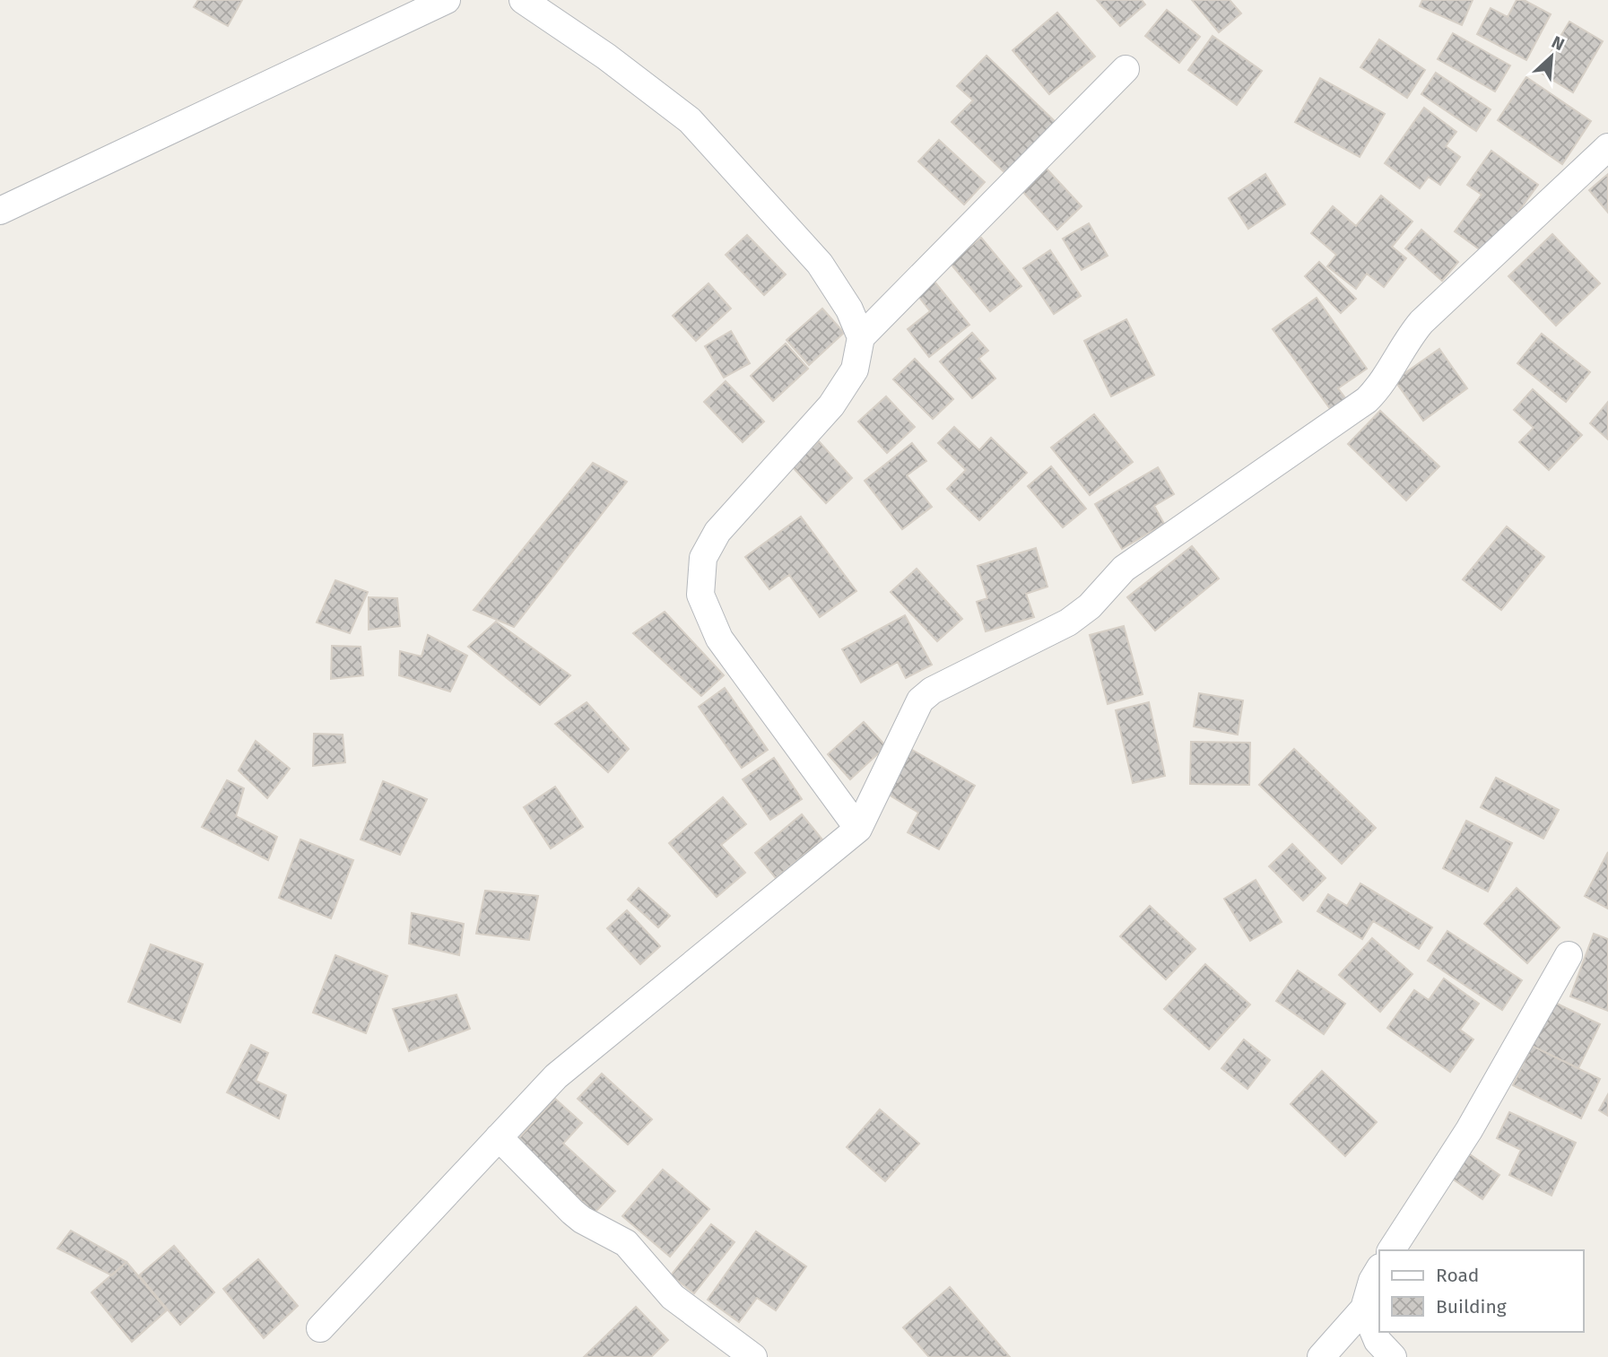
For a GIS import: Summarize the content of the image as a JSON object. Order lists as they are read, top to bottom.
{
  "legend": ["Road", "Building"],
  "north": "top right"
}
